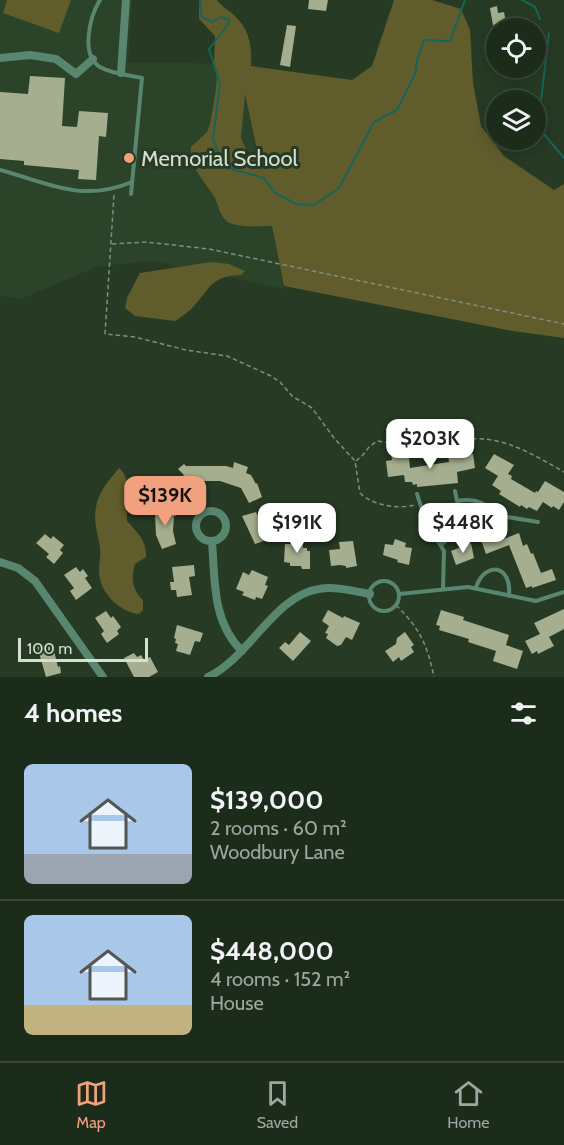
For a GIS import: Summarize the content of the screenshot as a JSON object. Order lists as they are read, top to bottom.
{
  "places": ["Memorial School"],
  "scale_bar": "100 m",
  "page": {
    "price": [
      "$203K",
      "$139K",
      "$191K",
      "$448K"
    ],
    "scale": "100 m",
    "heading": "4 homes",
    "list": [
      {
        "name": "$139,000",
        "note": "2 rooms · 60 m² · Woodbury Lane"
      },
      {
        "name": "$448,000",
        "note": "4 rooms · 152 m² · House"
      }
    ],
    "tabs": ["Map", "Saved", "Home"]
  }
}
